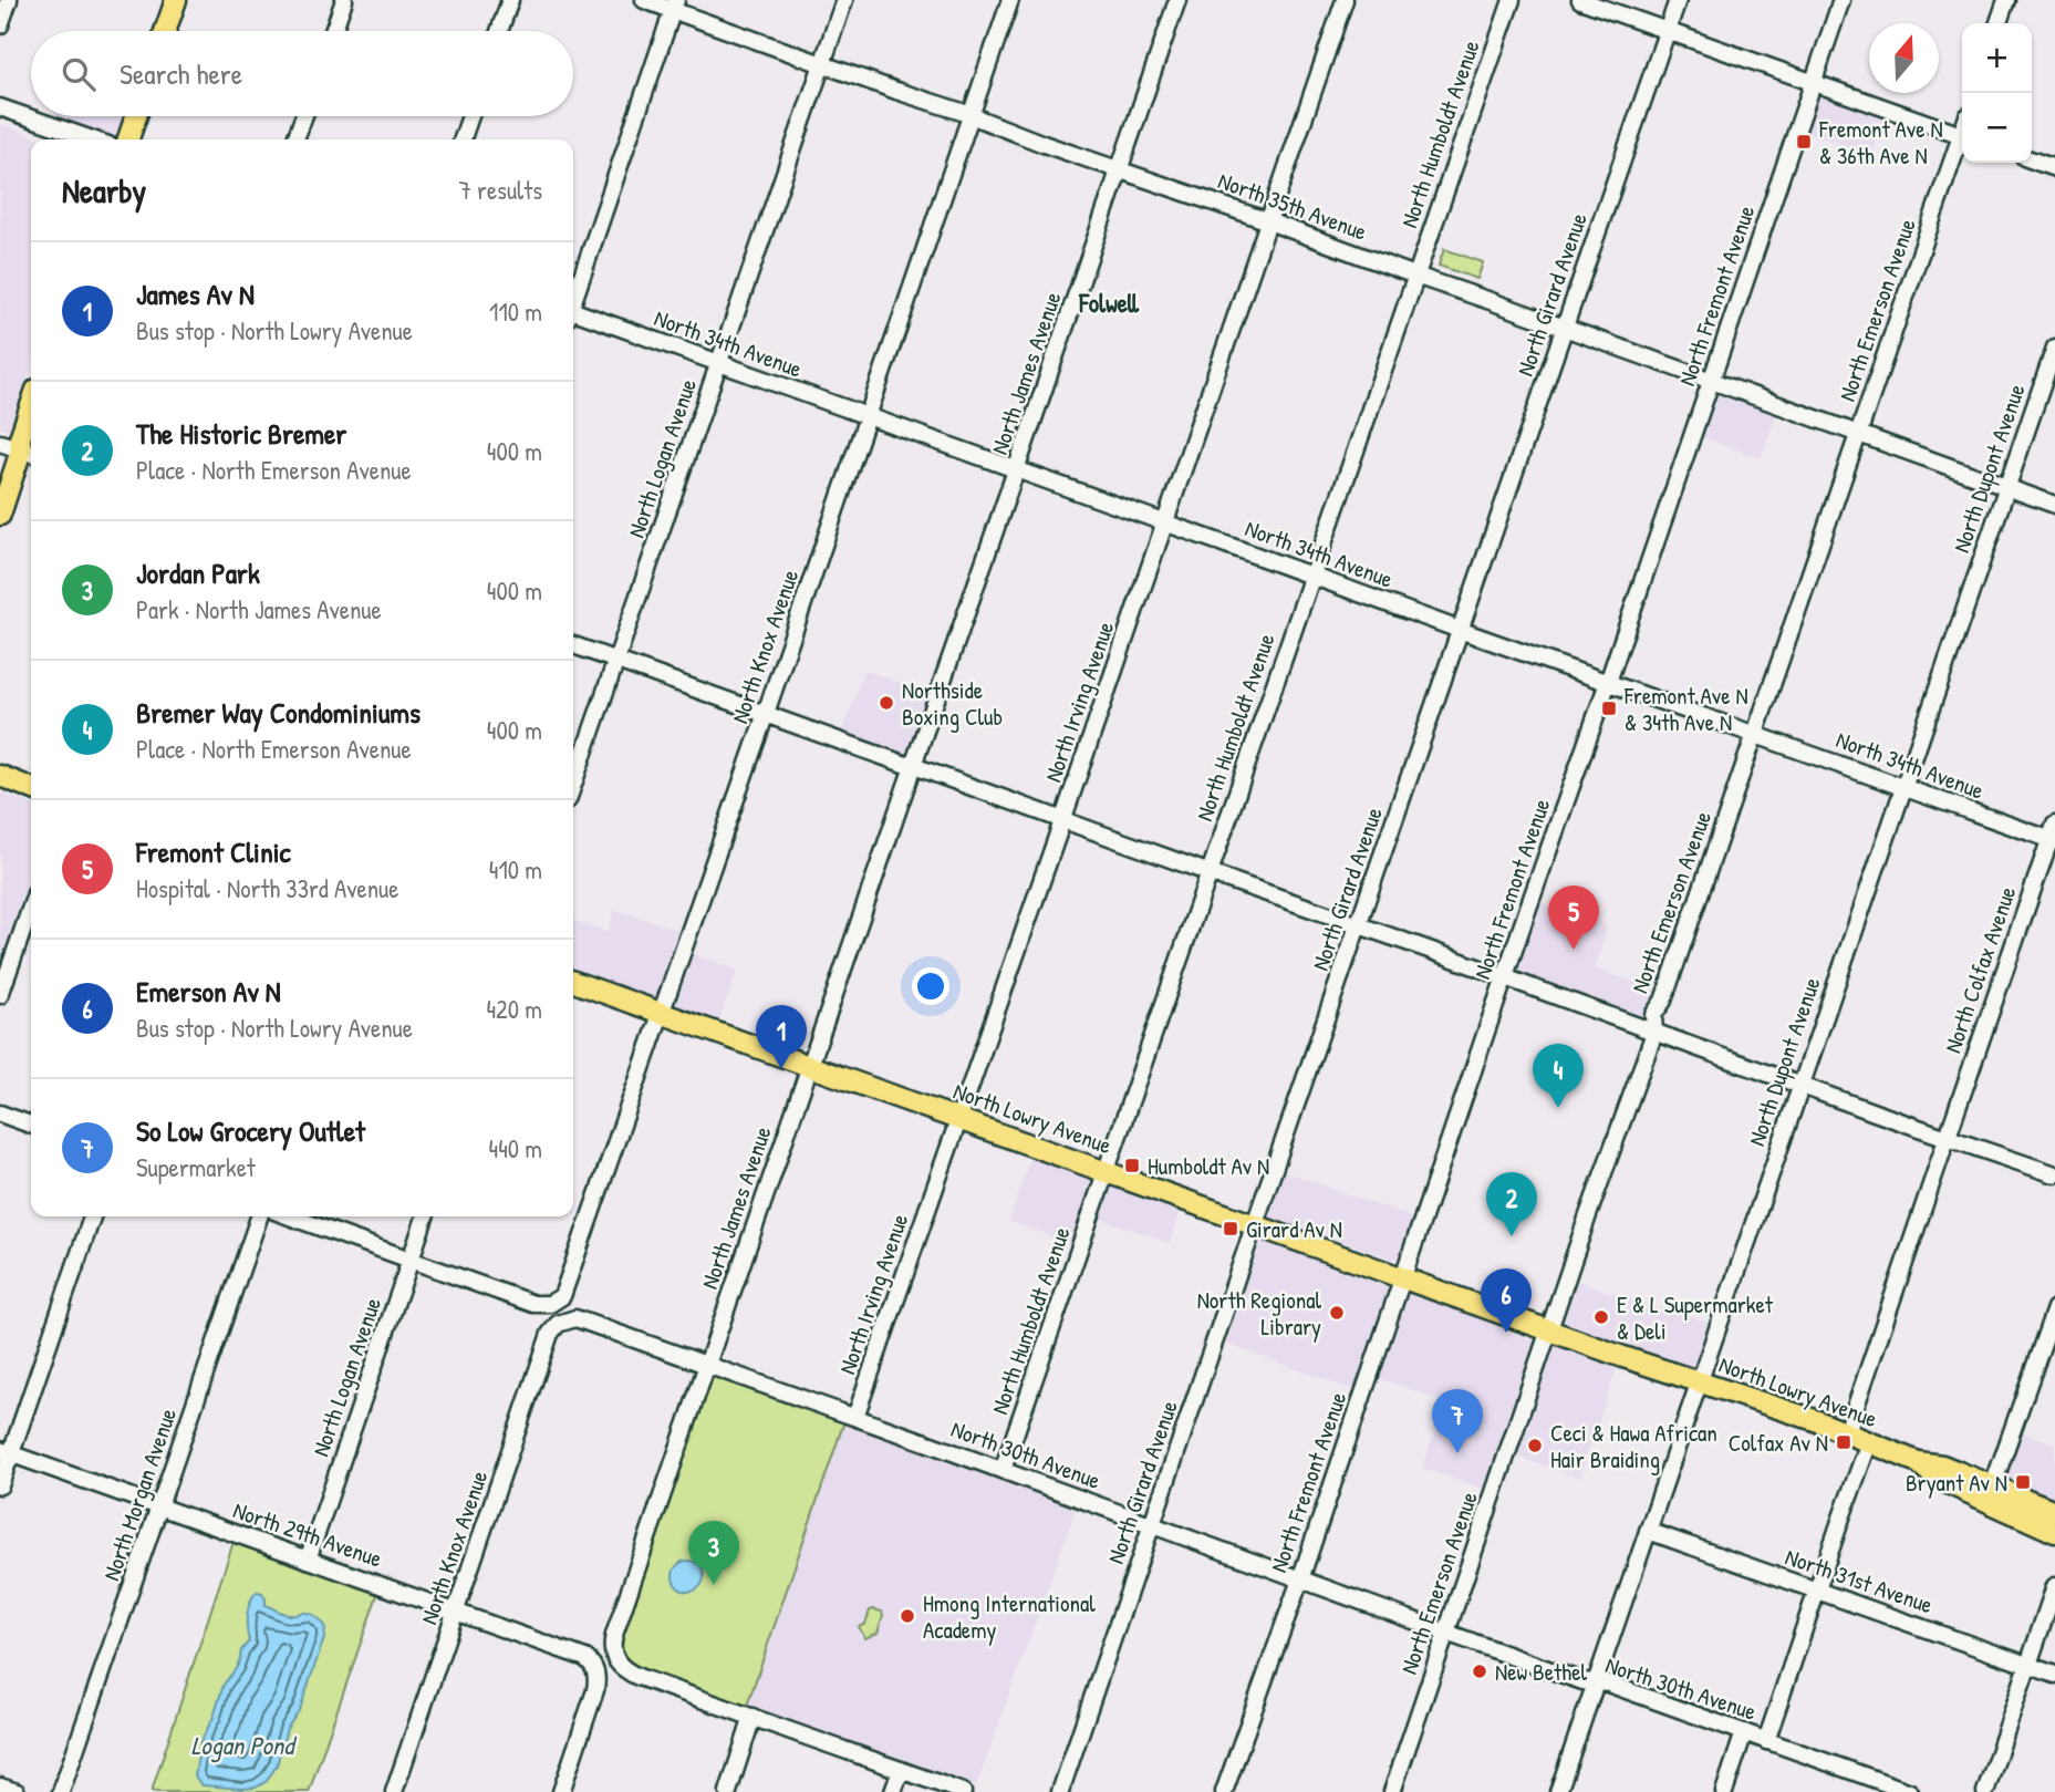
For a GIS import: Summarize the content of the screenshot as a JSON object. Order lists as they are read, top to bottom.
{
  "streets": {
    "main road": ["North Lowry Avenue"],
    "street": [
      "North Humboldt Avenue",
      "North 35th Avenue",
      "North Girard Avenue",
      "North Fremont Avenue",
      "North Emerson Avenue",
      "North 34th Avenue",
      "North James Avenue",
      "North Logan Avenue",
      "North Dupont Avenue",
      "North Knox Avenue",
      "North Irving Avenue",
      "North Colfax Avenue",
      "North 30th Avenue",
      "North Morgan Avenue",
      "North 29th Avenue",
      "North 31st Avenue"
    ]
  },
  "crossings": [
    ["North Humboldt Avenue", "North 35th Avenue"],
    ["North Humboldt Avenue", "North 34th Avenue"],
    ["North Humboldt Avenue", "North Lowry Avenue"],
    ["North Humboldt Avenue", "North 30th Avenue"],
    ["North 35th Avenue", "North Girard Avenue"],
    ["North 35th Avenue", "North Fremont Avenue"],
    ["North 35th Avenue", "North Emerson Avenue"],
    ["North 35th Avenue", "North James Avenue"],
    ["North 35th Avenue", "North Logan Avenue"],
    ["North 35th Avenue", "North Dupont Avenue"],
    ["North 35th Avenue", "North Knox Avenue"],
    ["North 35th Avenue", "North Irving Avenue"],
    ["North Girard Avenue", "North 34th Avenue"],
    ["North Girard Avenue", "North Lowry Avenue"],
    ["North Girard Avenue", "North 30th Avenue"],
    ["North Fremont Avenue", "North 34th Avenue"],
    ["North Fremont Avenue", "North Lowry Avenue"],
    ["North Fremont Avenue", "North 30th Avenue"],
    ["North Emerson Avenue", "North 34th Avenue"],
    ["North Emerson Avenue", "North Lowry Avenue"],
    ["North Emerson Avenue", "North 30th Avenue"],
    ["North 34th Avenue", "North James Avenue"],
    ["North 34th Avenue", "North Logan Avenue"],
    ["North 34th Avenue", "North Dupont Avenue"],
    ["North 34th Avenue", "North Knox Avenue"],
    ["North 34th Avenue", "North Irving Avenue"],
    ["North 34th Avenue", "North Colfax Avenue"],
    ["North James Avenue", "North Lowry Avenue"],
    ["North James Avenue", "North 30th Avenue"],
    ["North Logan Avenue", "North Knox Avenue"],
    ["North Logan Avenue", "North 29th Avenue"],
    ["North Dupont Avenue", "North Lowry Avenue"],
    ["North Dupont Avenue", "North 30th Avenue"],
    ["North Dupont Avenue", "North 31st Avenue"],
    ["North Knox Avenue", "North Lowry Avenue"],
    ["North Knox Avenue", "North 30th Avenue"],
    ["North Knox Avenue", "North 29th Avenue"],
    ["North Irving Avenue", "North Lowry Avenue"],
    ["North Irving Avenue", "North 30th Avenue"],
    ["North Colfax Avenue", "North Lowry Avenue"],
    ["North Morgan Avenue", "North 29th Avenue"]
  ],
  "districts": ["Folwell"],
  "water": ["Logan Pond"],
  "places": {
    "transit": [
      "Fremont Ave N & 36th Ave N",
      "Fremont Ave N & 34th Ave N",
      "Humboldt Av N",
      "Girard Av N",
      "Colfax Av N",
      "Bryant Av N"
    ],
    "other": [
      "Northside Boxing Club",
      "North Regional Library",
      "E & L Supermarket & Deli",
      "Ceci & Hawa African Hair Braiding",
      "Hmong International Academy",
      "New Bethel"
    ]
  },
  "north": "top",
  "page": {
    "map_buttons": ["+", "−"],
    "search": "Search here",
    "heading": ["Nearby", "7 results"],
    "list": [
      {
        "mark": "1",
        "name": "James Av N",
        "note": "Bus stop · North Lowry Avenue",
        "value": "110 m"
      },
      {
        "mark": "2",
        "name": "The Historic Bremer",
        "note": "Place · North Emerson Avenue",
        "value": "400 m"
      },
      {
        "mark": "3",
        "name": "Jordan Park",
        "note": "Park · North James Avenue",
        "value": "400 m"
      },
      {
        "mark": "4",
        "name": "Bremer Way Condominiums",
        "note": "Place · North Emerson Avenue",
        "value": "400 m"
      },
      {
        "mark": "5",
        "name": "Fremont Clinic",
        "note": "Hospital · North 33rd Avenue",
        "value": "410 m"
      },
      {
        "mark": "6",
        "name": "Emerson Av N",
        "note": "Bus stop · North Lowry Avenue",
        "value": "420 m"
      },
      {
        "mark": "7",
        "name": "So Low Grocery Outlet",
        "note": "Supermarket",
        "value": "440 m"
      }
    ],
    "pins": [
      "5",
      "1",
      "4",
      "2",
      "6",
      "7",
      "3"
    ]
  }
}
